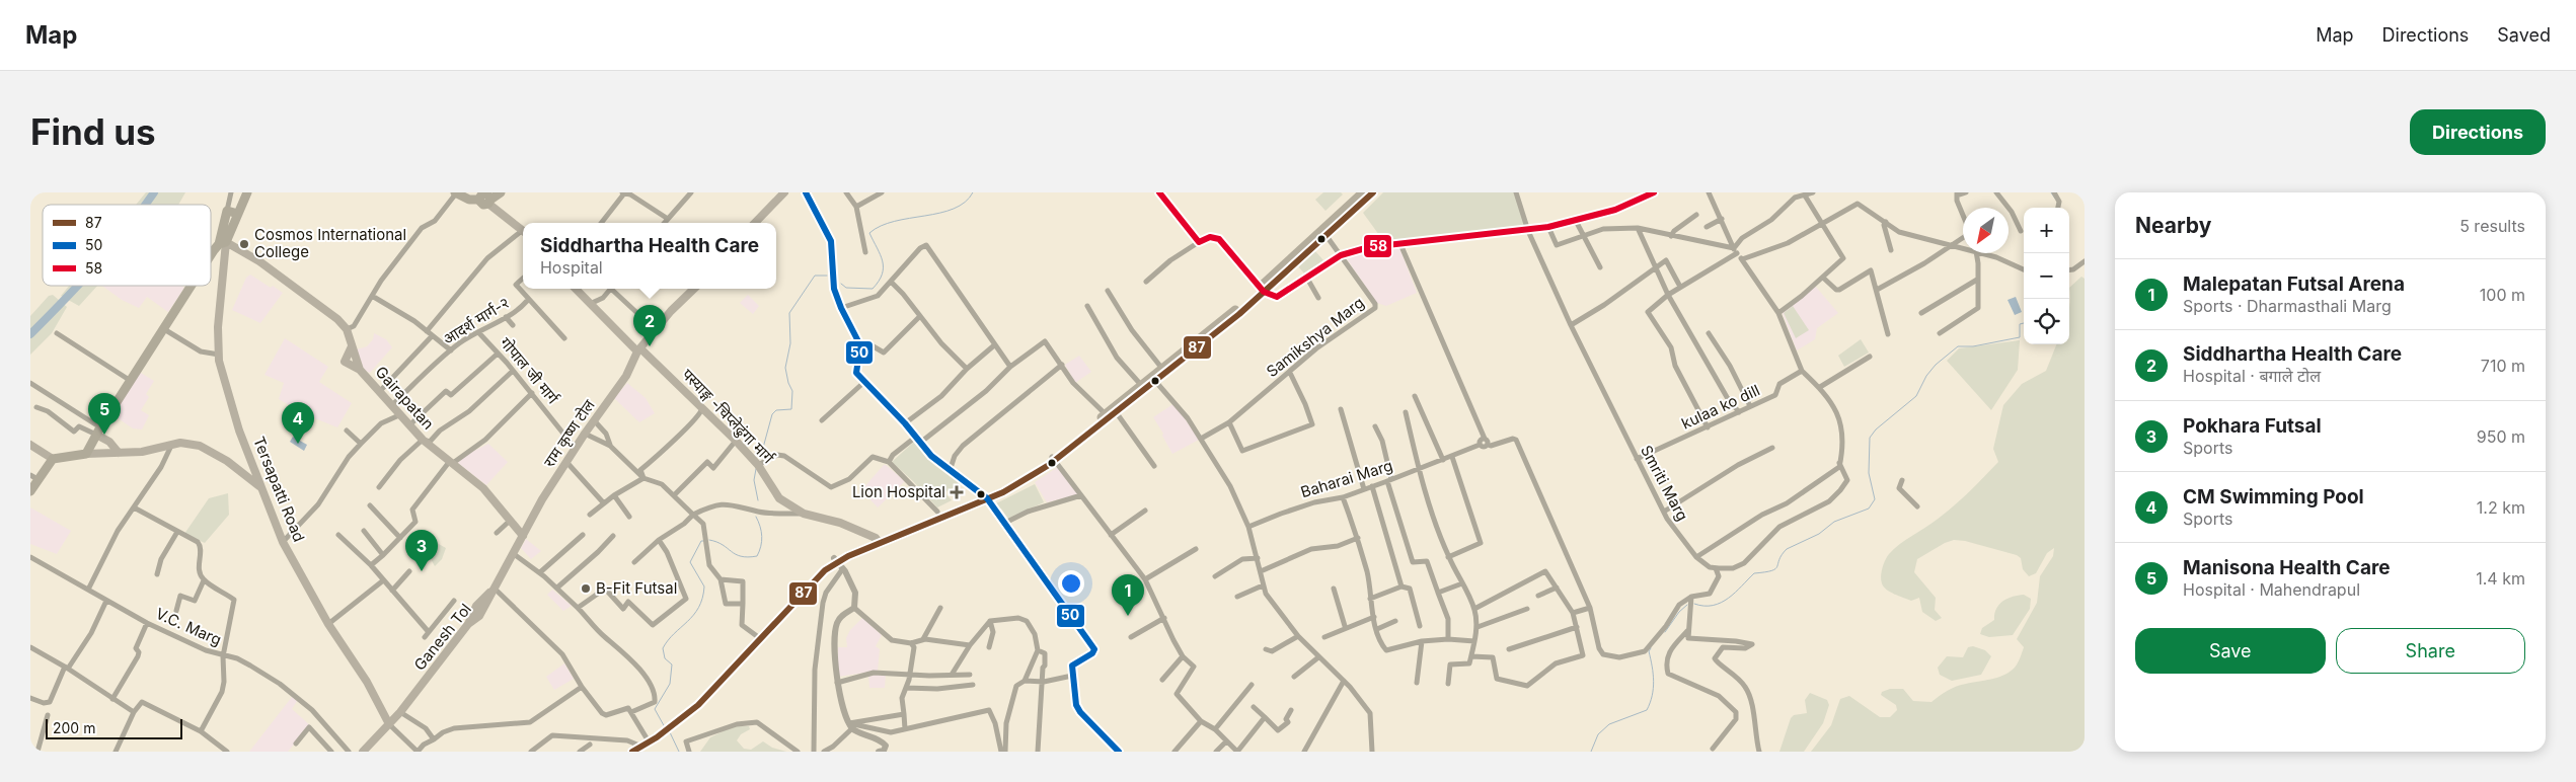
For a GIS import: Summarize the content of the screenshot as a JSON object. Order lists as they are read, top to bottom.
{
  "streets": {
    "main road": [
      "Gairapatan",
      "पस्याङ्ग -चिप्लेढुंगा मार्ग",
      "राम कृष्ण टोल",
      "Tersapatti Road",
      "Ganesh Tol"
    ],
    "street": [
      "आदर्श मार्ग-२",
      "Samikshya Marg",
      "गोपाल जी मार्ग",
      "kulaa ko dill",
      "Baharai Marg",
      "Smriti Marg",
      "V.C. Marg"
    ]
  },
  "crossings": [
    ["आदर्श मार्ग-२", "गोपाल जी मार्ग"],
    ["आदर्श मार्ग-२", "Gairapatan"],
    ["गोपाल जी मार्ग", "राम कृष्ण टोल"],
    ["Gairapatan", "राम कृष्ण टोल"],
    ["kulaa ko dill", "Smriti Marg"],
    ["पस्याङ्ग -चिप्लेढुंगा मार्ग", "राम कृष्ण टोल"],
    ["Tersapatti Road", "Ganesh Tol"]
  ],
  "places": {
    "other": ["Cosmos International College", "B-Fit Futsal"],
    "health": ["Lion Hospital"]
  },
  "lines": ["transit line 87", "transit line 50", "transit line 58"],
  "legend": ["87", "50", "58"],
  "scale_bar": "200 m",
  "north": "bottom left",
  "page": {
    "header": "Map",
    "nav": ["Map", "Directions", "Saved"],
    "buttons": [
      "Directions",
      ["Save", "Share"]
    ],
    "title": "Find us",
    "heading": ["Nearby", "5 results"],
    "map_buttons": ["+", "−"],
    "popup": ["Siddhartha Health Care", "Hospital"],
    "list": [
      {
        "mark": "1",
        "name": "Malepatan Futsal Arena",
        "note": "Sports · Dharmasthali Marg",
        "value": "100 m"
      },
      {
        "mark": "2",
        "name": "Siddhartha Health Care",
        "note": "Hospital · बगाले टोल",
        "value": "710 m"
      },
      {
        "mark": "3",
        "name": "Pokhara Futsal",
        "note": "Sports",
        "value": "950 m"
      },
      {
        "mark": "4",
        "name": "CM Swimming Pool",
        "note": "Sports",
        "value": "1.2 km"
      },
      {
        "mark": "5",
        "name": "Manisona Health Care",
        "note": "Hospital · Mahendrapul",
        "value": "1.4 km"
      }
    ],
    "pins": [
      "2",
      "5",
      "4",
      "3",
      "1"
    ],
    "scale": "200 m"
  }
}
